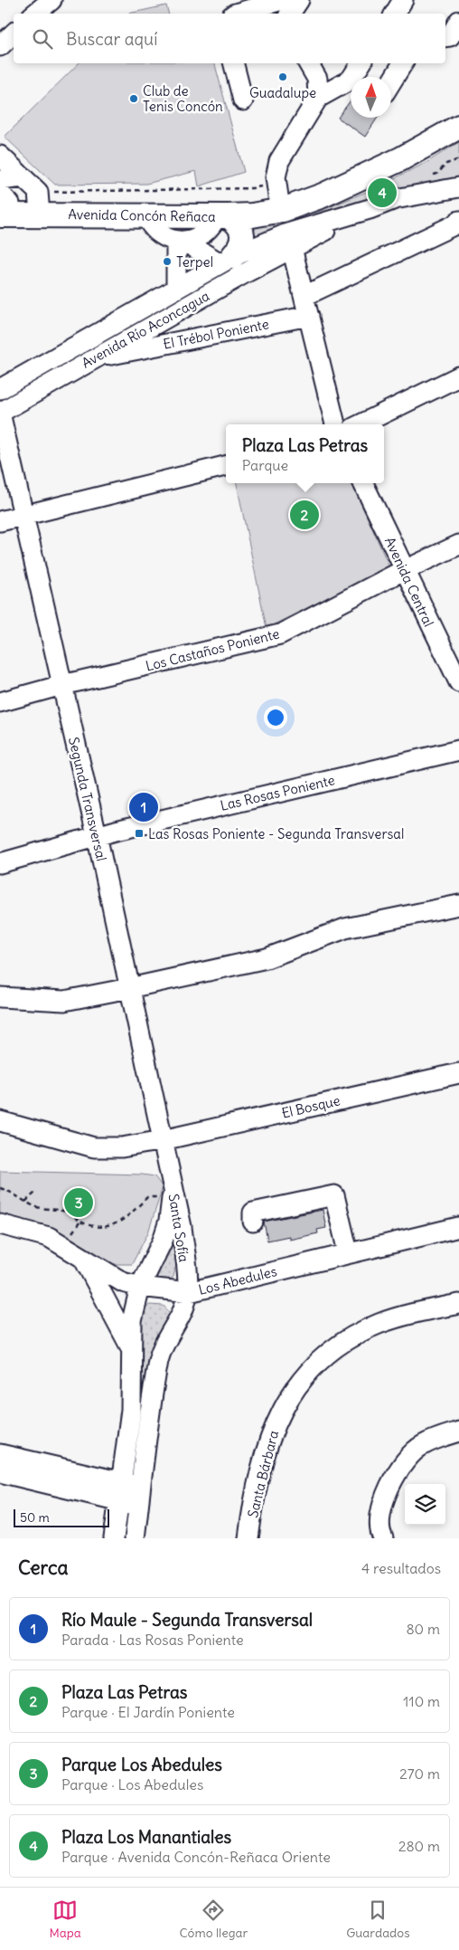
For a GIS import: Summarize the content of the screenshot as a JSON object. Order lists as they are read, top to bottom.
{
  "streets": {
    "main road": ["Avenida Concón Reñaca"],
    "street": [
      "Avenida Río Aconcagua",
      "El Trébol Poniente",
      "Avenida Central",
      "Los Castaños Poniente",
      "Las Rosas Poniente",
      "Segunda Transversal",
      "El Bosque",
      "Santa Sofía",
      "Los Abedules",
      "Santa Bárbara"
    ]
  },
  "crossings": [
    ["Avenida Río Aconcagua", "El Trébol Poniente"],
    ["Avenida Río Aconcagua", "Segunda Transversal"],
    ["Avenida Central", "Los Castaños Poniente"],
    ["Los Castaños Poniente", "Segunda Transversal"],
    ["Las Rosas Poniente", "Segunda Transversal"],
    ["Segunda Transversal", "El Bosque"],
    ["Segunda Transversal", "Santa Sofía"],
    ["Santa Sofía", "Los Abedules"]
  ],
  "places": {
    "other": ["Guadalupe", "Club de Tenis Concón", "Terpel"],
    "transit": ["Las Rosas Poniente - Segunda Transversal"]
  },
  "scale_bar": "50 m",
  "north": "top",
  "page": {
    "search": "Buscar aquí",
    "pins": [
      "4",
      "2",
      "1",
      "3"
    ],
    "popup": ["Plaza Las Petras", "Parque"],
    "scale": "50 m",
    "heading": ["Cerca", "4 resultados"],
    "list": [
      {
        "mark": "1",
        "name": "Río Maule - Segunda Transversal",
        "note": "Parada · Las Rosas Poniente",
        "value": "80 m"
      },
      {
        "mark": "2",
        "name": "Plaza Las Petras",
        "note": "Parque · El Jardín Poniente",
        "value": "110 m"
      },
      {
        "mark": "3",
        "name": "Parque Los Abedules",
        "note": "Parque · Los Abedules",
        "value": "270 m"
      },
      {
        "mark": "4",
        "name": "Plaza Los Manantiales",
        "note": "Parque · Avenida Concón-Reñaca Oriente",
        "value": "280 m"
      }
    ],
    "nav": ["Mapa", "Cómo llegar", "Guardados"]
  }
}
